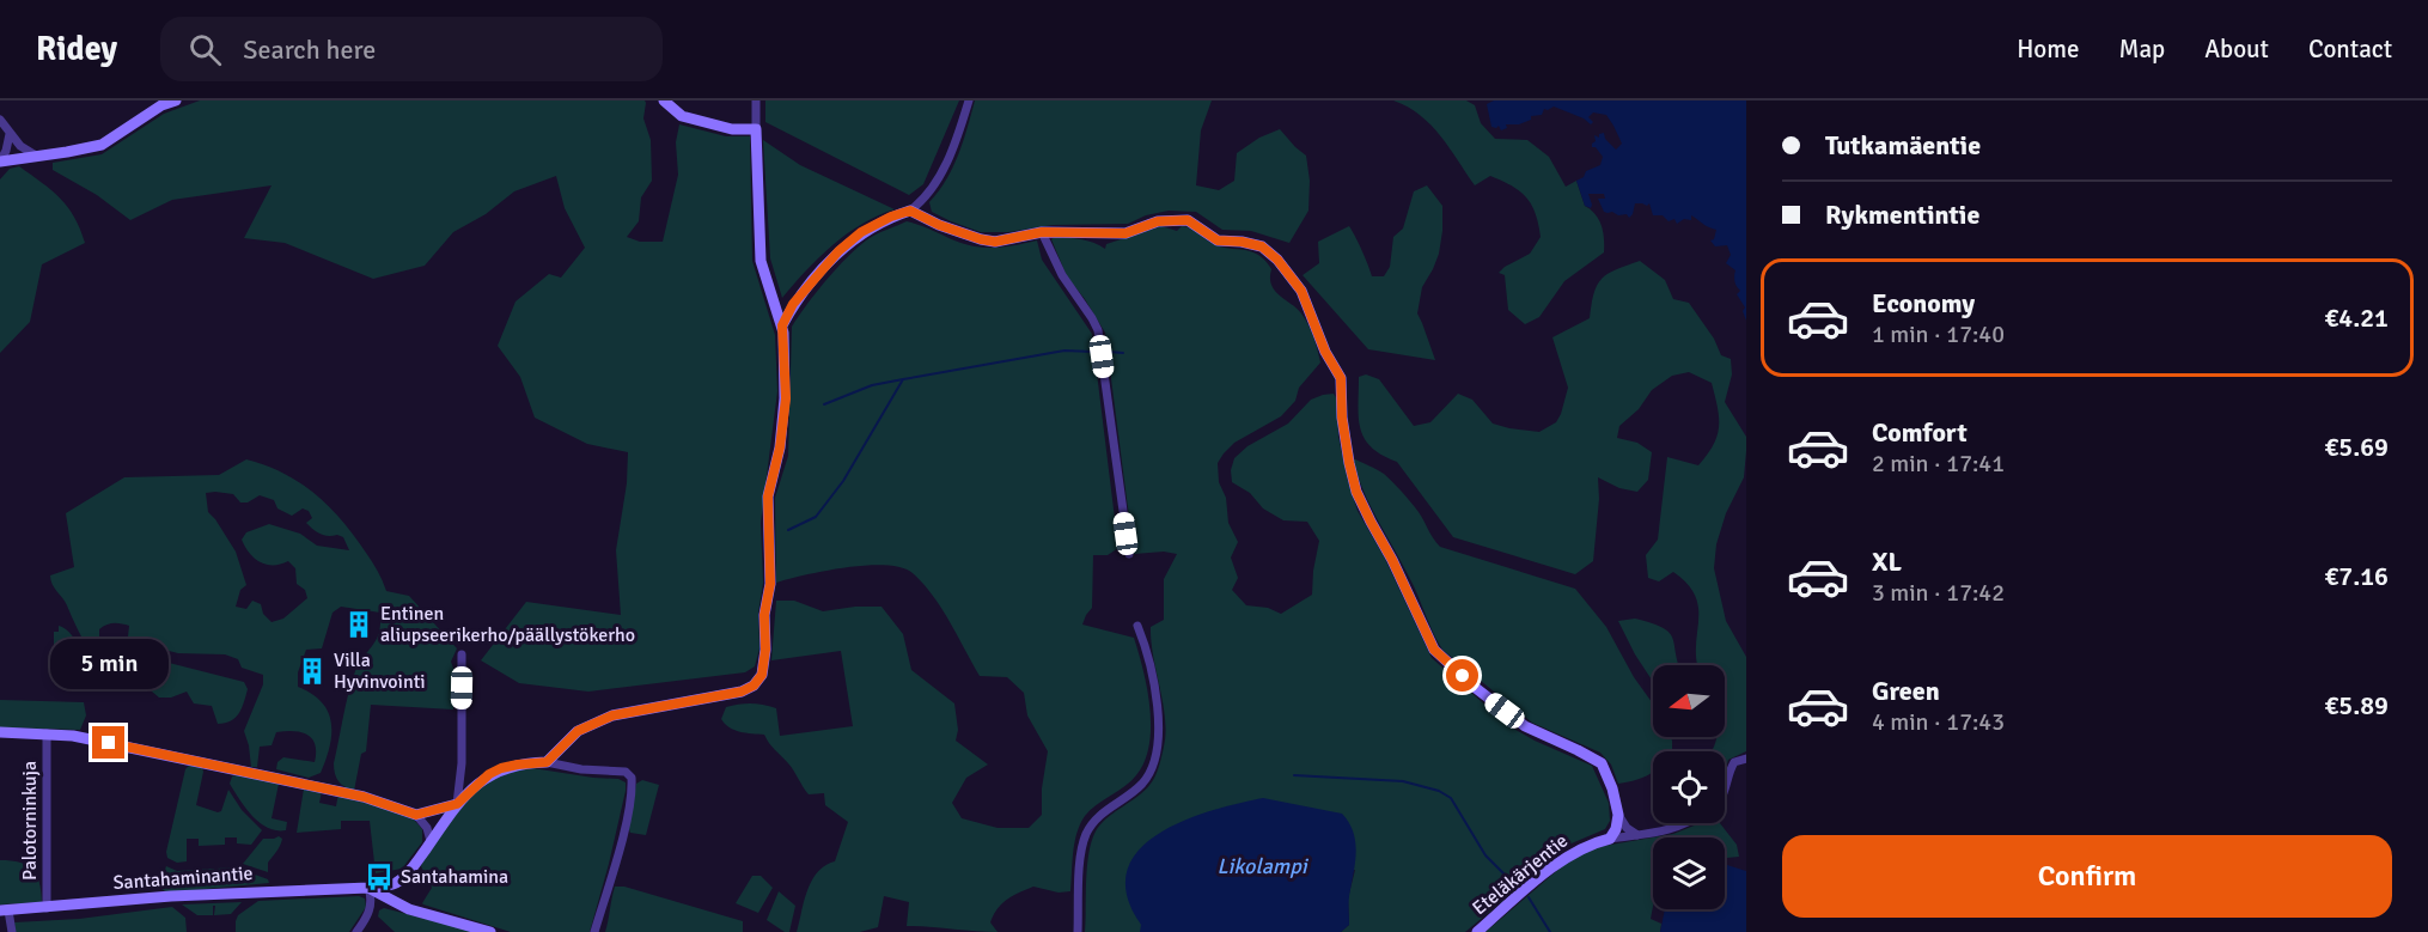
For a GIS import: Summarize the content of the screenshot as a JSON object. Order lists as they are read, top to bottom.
{
  "streets": {
    "street": ["Palotorninkuja", "Eteläkärjentie", "Santahaminantie"]
  },
  "crossings": [
    ["Palotorninkuja", "Santahaminantie"]
  ],
  "water": ["Likolampi"],
  "places": {
    "building": ["Entinen aliupseerikerho/päällystökerho", "Villa Hyvinvointi"],
    "bus stop": ["Santahamina"]
  },
  "north": "left",
  "page": {
    "header": "Ridey",
    "search": "Search here",
    "nav": [
      "Home",
      "Map",
      "About",
      "Contact"
    ],
    "banner": ["Tutkamäentie", "Rykmentintie"],
    "list": [
      {
        "name": "Economy",
        "note": "1 min · 17:40",
        "value": "€4.21"
      },
      {
        "name": "Comfort",
        "note": "2 min · 17:41",
        "value": "€5.69"
      },
      {
        "name": "XL",
        "note": "3 min · 17:42",
        "value": "€7.16"
      },
      {
        "name": "Green",
        "note": "4 min · 17:43",
        "value": "€5.89"
      }
    ],
    "bubble": "5 min",
    "buttons": "Confirm"
  }
}
